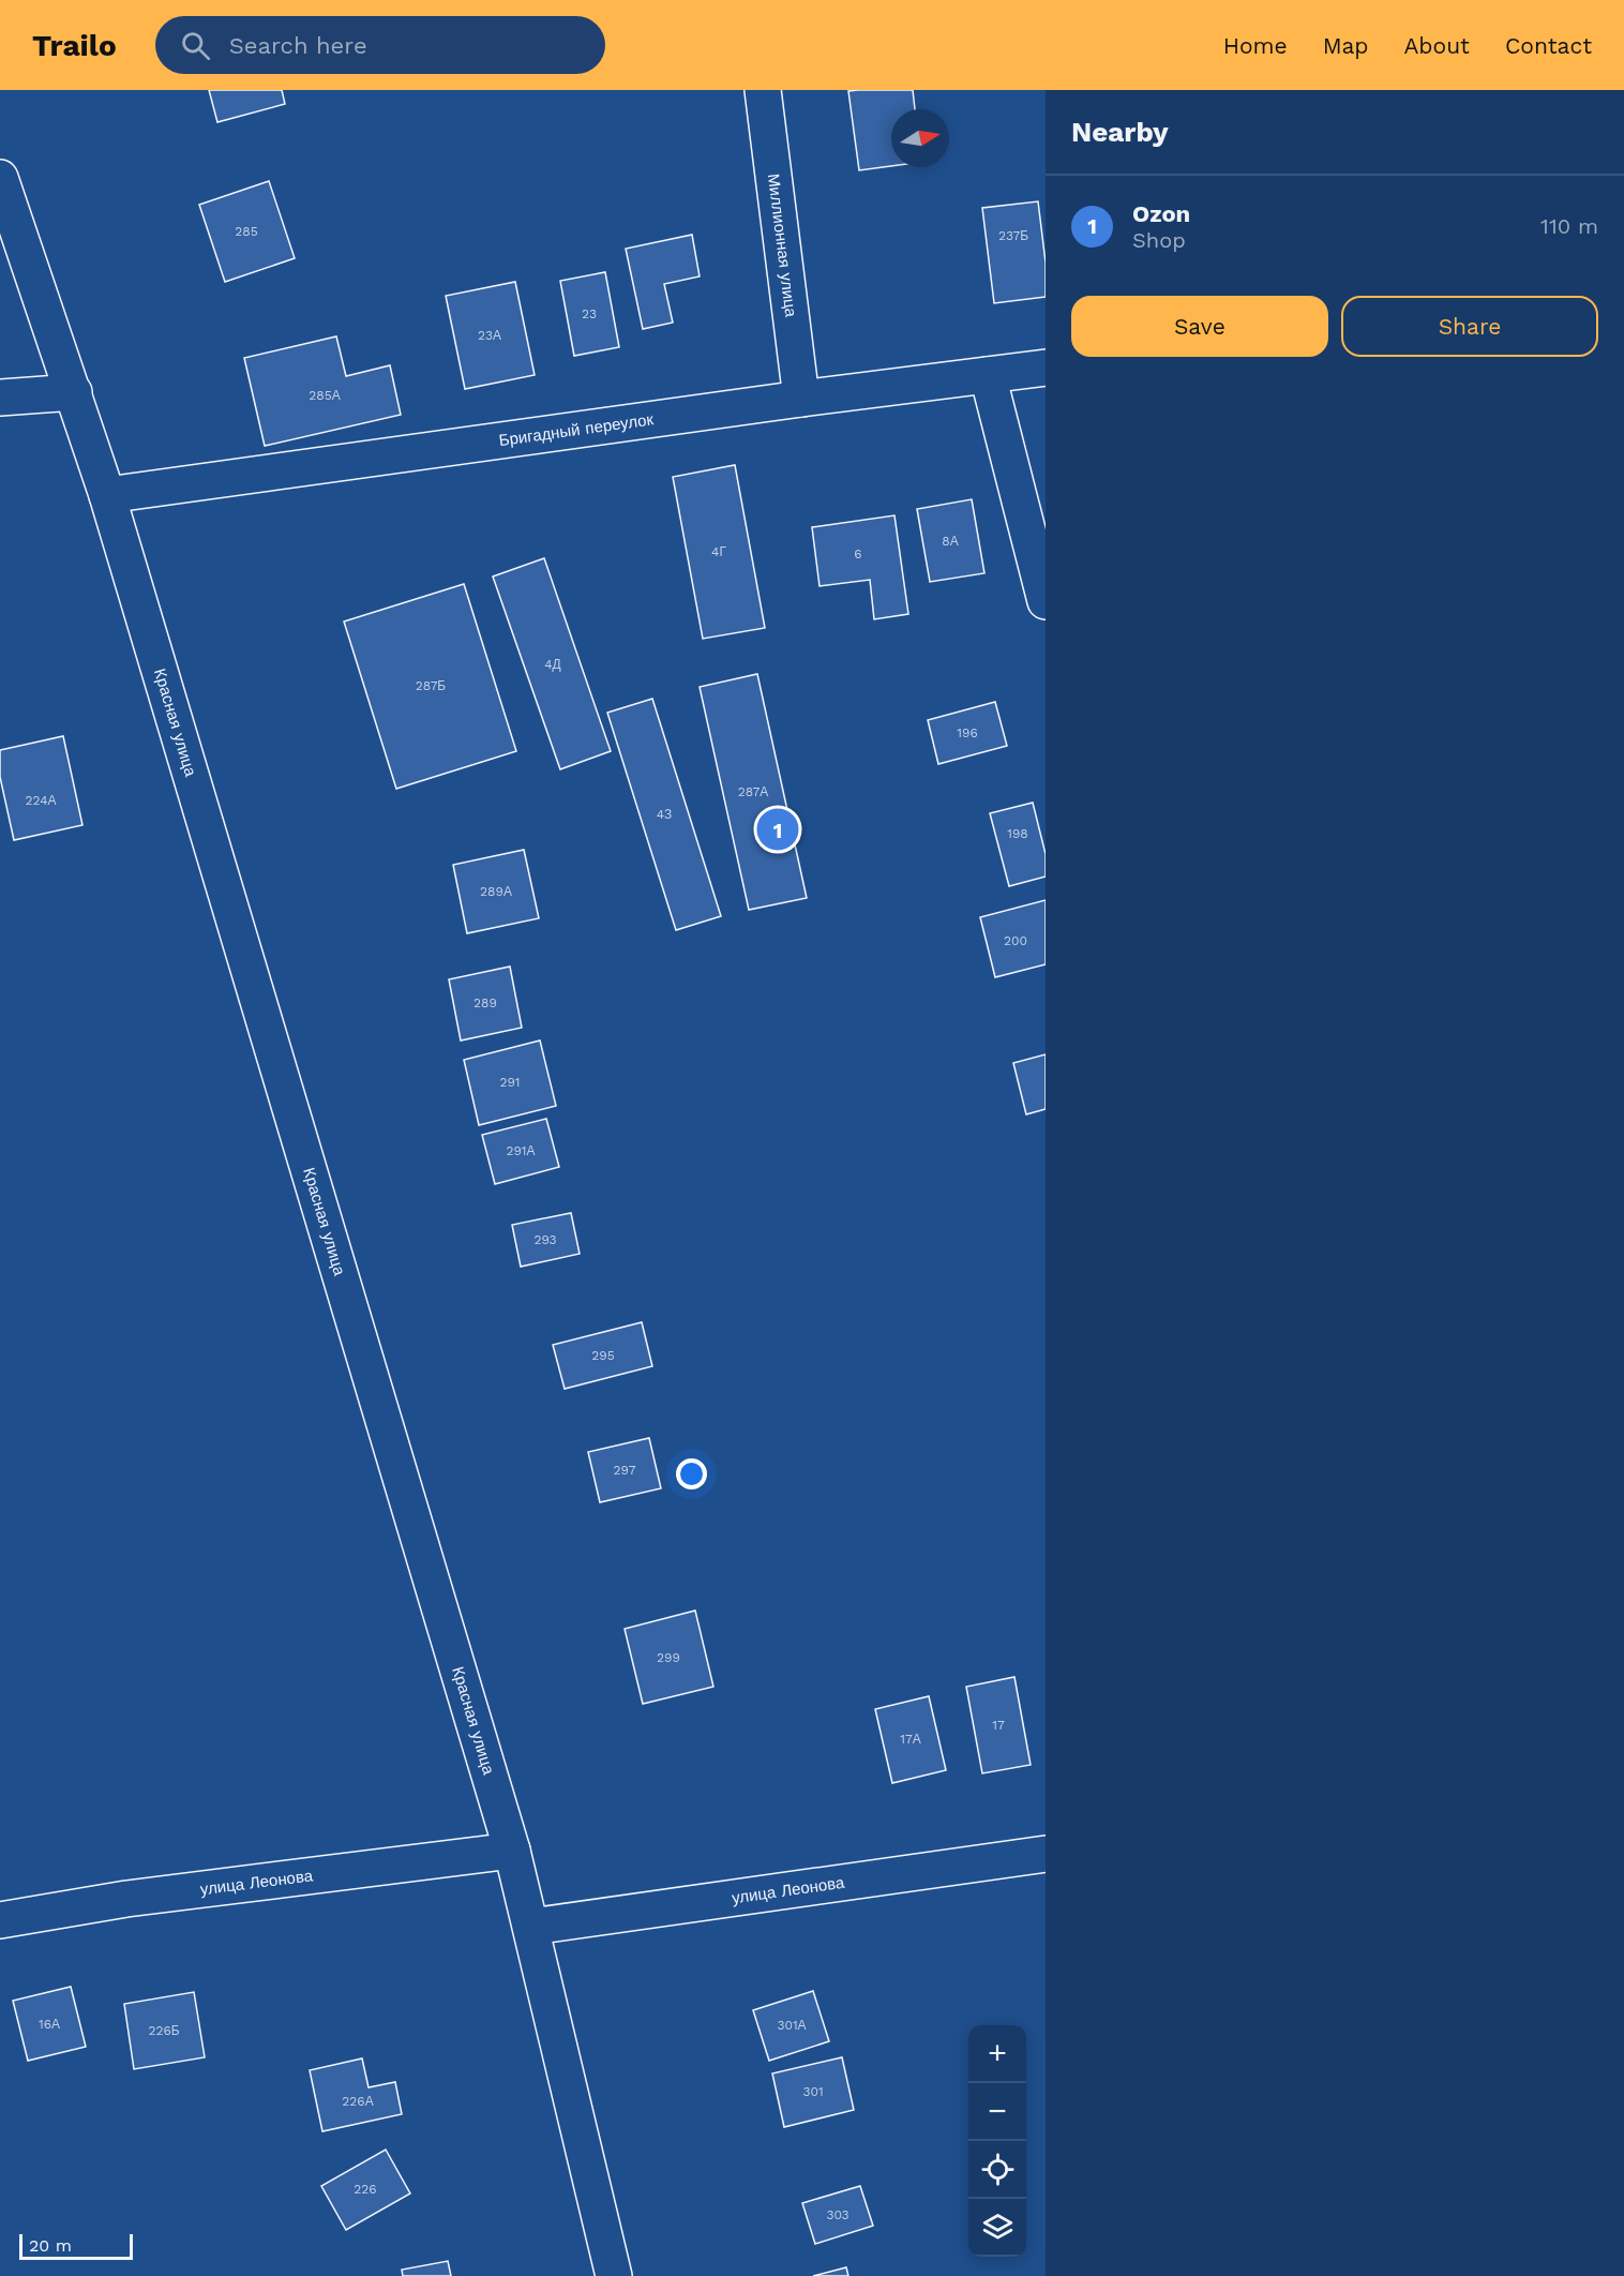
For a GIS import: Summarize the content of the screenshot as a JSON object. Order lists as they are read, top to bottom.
{
  "streets": {
    "street": [
      "Миллионная улица",
      "Бригадный переулок",
      "Красная улица",
      "улица Леонова"
    ]
  },
  "crossings": [
    ["Миллионная улица", "Бригадный переулок"],
    ["Бригадный переулок", "Красная улица"],
    ["Красная улица", "улица Леонова"]
  ],
  "house_numbers": [
    "285",
    "237Б",
    "23",
    "23А",
    "285А",
    "8А",
    "4Г",
    "6",
    "4Д",
    "287Б",
    "196",
    "287А",
    "224А",
    "4З",
    "198",
    "289А",
    "200",
    "289",
    "291",
    "291А",
    "293",
    "295",
    "297",
    "299",
    "17",
    "17А",
    "16А",
    "301А",
    "226Б",
    "301",
    "226А",
    "226",
    "303"
  ],
  "scale_bar": "20 m",
  "north": "right",
  "page": {
    "header": "Trailo",
    "search": "Search here",
    "nav": [
      "Home",
      "Map",
      "About",
      "Contact"
    ],
    "heading": "Nearby",
    "list": [
      {
        "mark": "1",
        "name": "Ozon",
        "note": "Shop",
        "value": "110 m"
      }
    ],
    "buttons": ["Save", "Share"],
    "pins": "1",
    "map_buttons": ["+", "−"],
    "scale": "20 m"
  }
}
